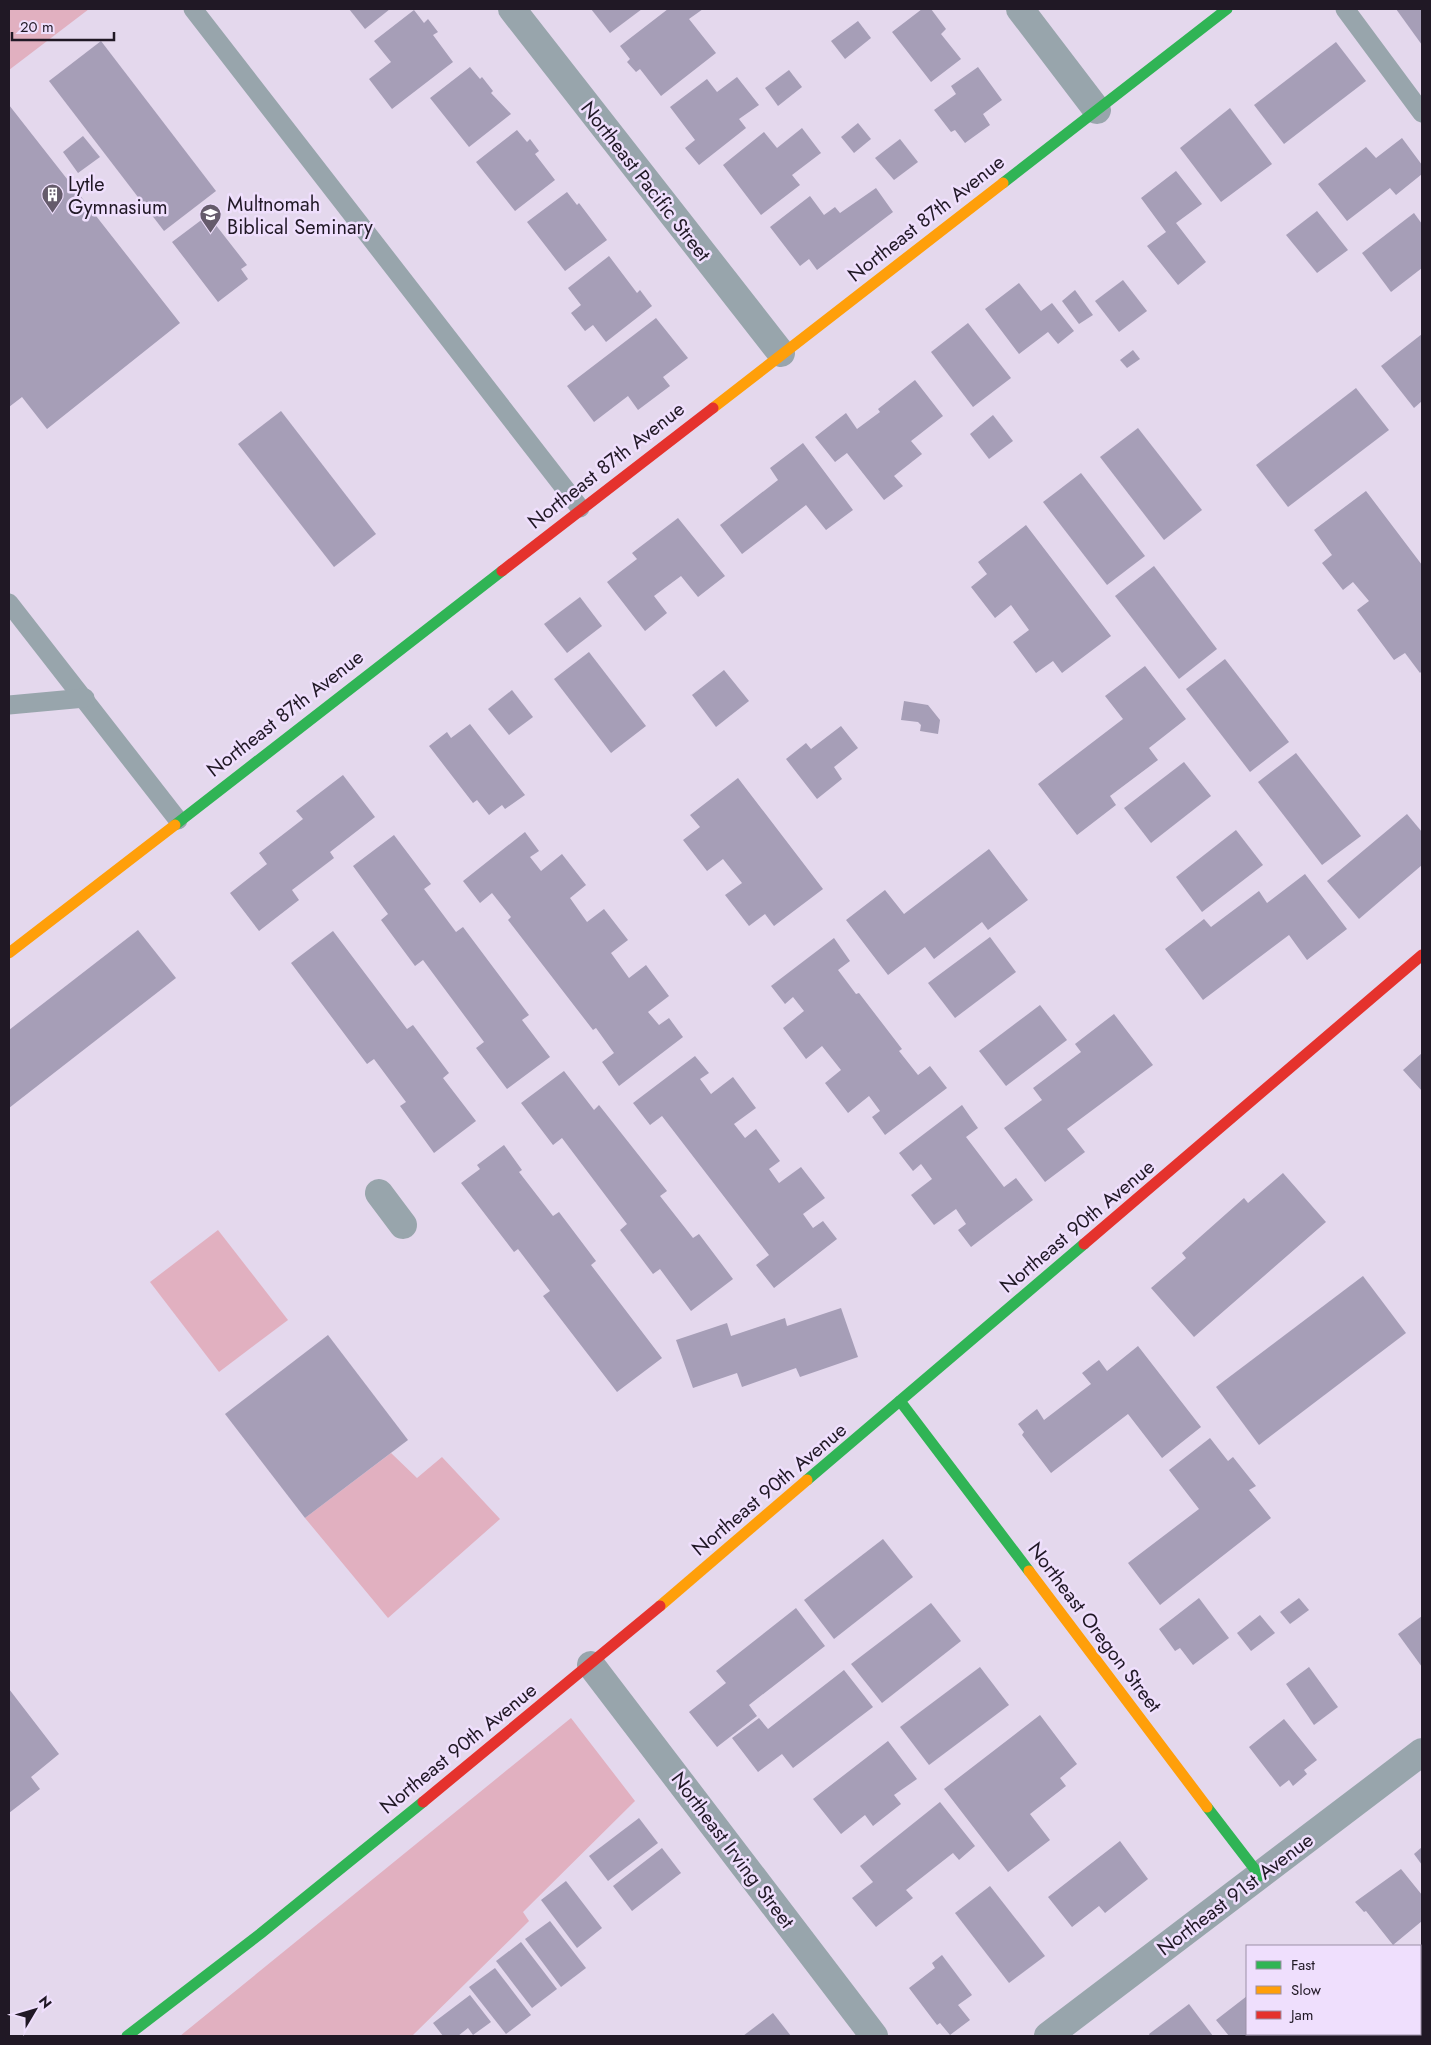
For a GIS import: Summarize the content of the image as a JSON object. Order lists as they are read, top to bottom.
{
  "streets": {
    "street": [
      "Northeast Pacific Street",
      "Northeast 87th Avenue",
      "Northeast 90th Avenue",
      "Northeast Oregon Street",
      "Northeast Irving Street",
      "Northeast 91st Avenue"
    ]
  },
  "crossings": [
    ["Northeast Pacific Street", "Northeast 87th Avenue"],
    ["Northeast 90th Avenue", "Northeast Oregon Street"],
    ["Northeast 90th Avenue", "Northeast Irving Street"],
    ["Northeast Oregon Street", "Northeast 91st Avenue"]
  ],
  "places": {
    "building": ["Lytle Gymnasium"],
    "school or university": ["Multnomah Biblical Seminary"]
  },
  "legend": ["Fast", "Slow", "Jam"],
  "scale_bar": "20 m",
  "north": "top right"
}
